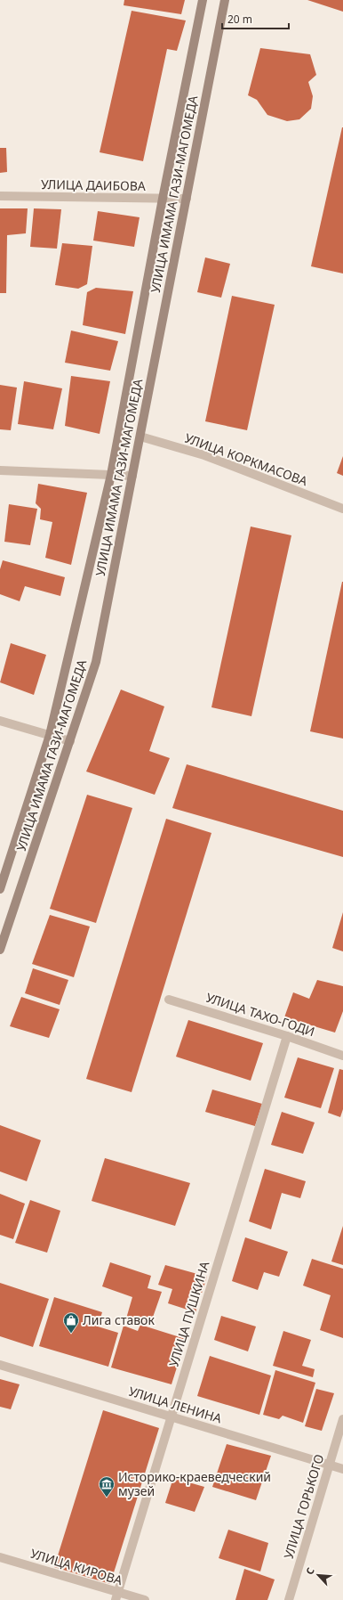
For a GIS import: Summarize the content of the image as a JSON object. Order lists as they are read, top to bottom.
{
  "streets": {
    "main road": ["УЛИЦА ИМАМА ГАЗИ-МАГОМЕДА"],
    "street": [
      "УЛИЦА ДАИБОВА",
      "УЛИЦА КОРКМАСОВА",
      "УЛИЦА ТАХО-ГОДИ",
      "УЛИЦА ПУШКИНА",
      "УЛИЦА ЛЕНИНА",
      "УЛИЦА ГОРЬКОГО",
      "УЛИЦА КИРОВА"
    ]
  },
  "crossings": [
    ["УЛИЦА ДАИБОВА", "УЛИЦА ИМАМА ГАЗИ-МАГОМЕДА"],
    ["УЛИЦА ИМАМА ГАЗИ-МАГОМЕДА", "УЛИЦА КОРКМАСОВА"],
    ["УЛИЦА ТАХО-ГОДИ", "УЛИЦА ПУШКИНА"],
    ["УЛИЦА ПУШКИНА", "УЛИЦА ЛЕНИНА"],
    ["УЛИЦА ПУШКИНА", "УЛИЦА КИРОВА"],
    ["УЛИЦА ЛЕНИНА", "УЛИЦА ГОРЬКОГО"]
  ],
  "places": {
    "shop": ["Лига ставок"],
    "museum": ["Историко-краеведческий музей"]
  },
  "scale_bar": "20 m",
  "north": "top left"
}
